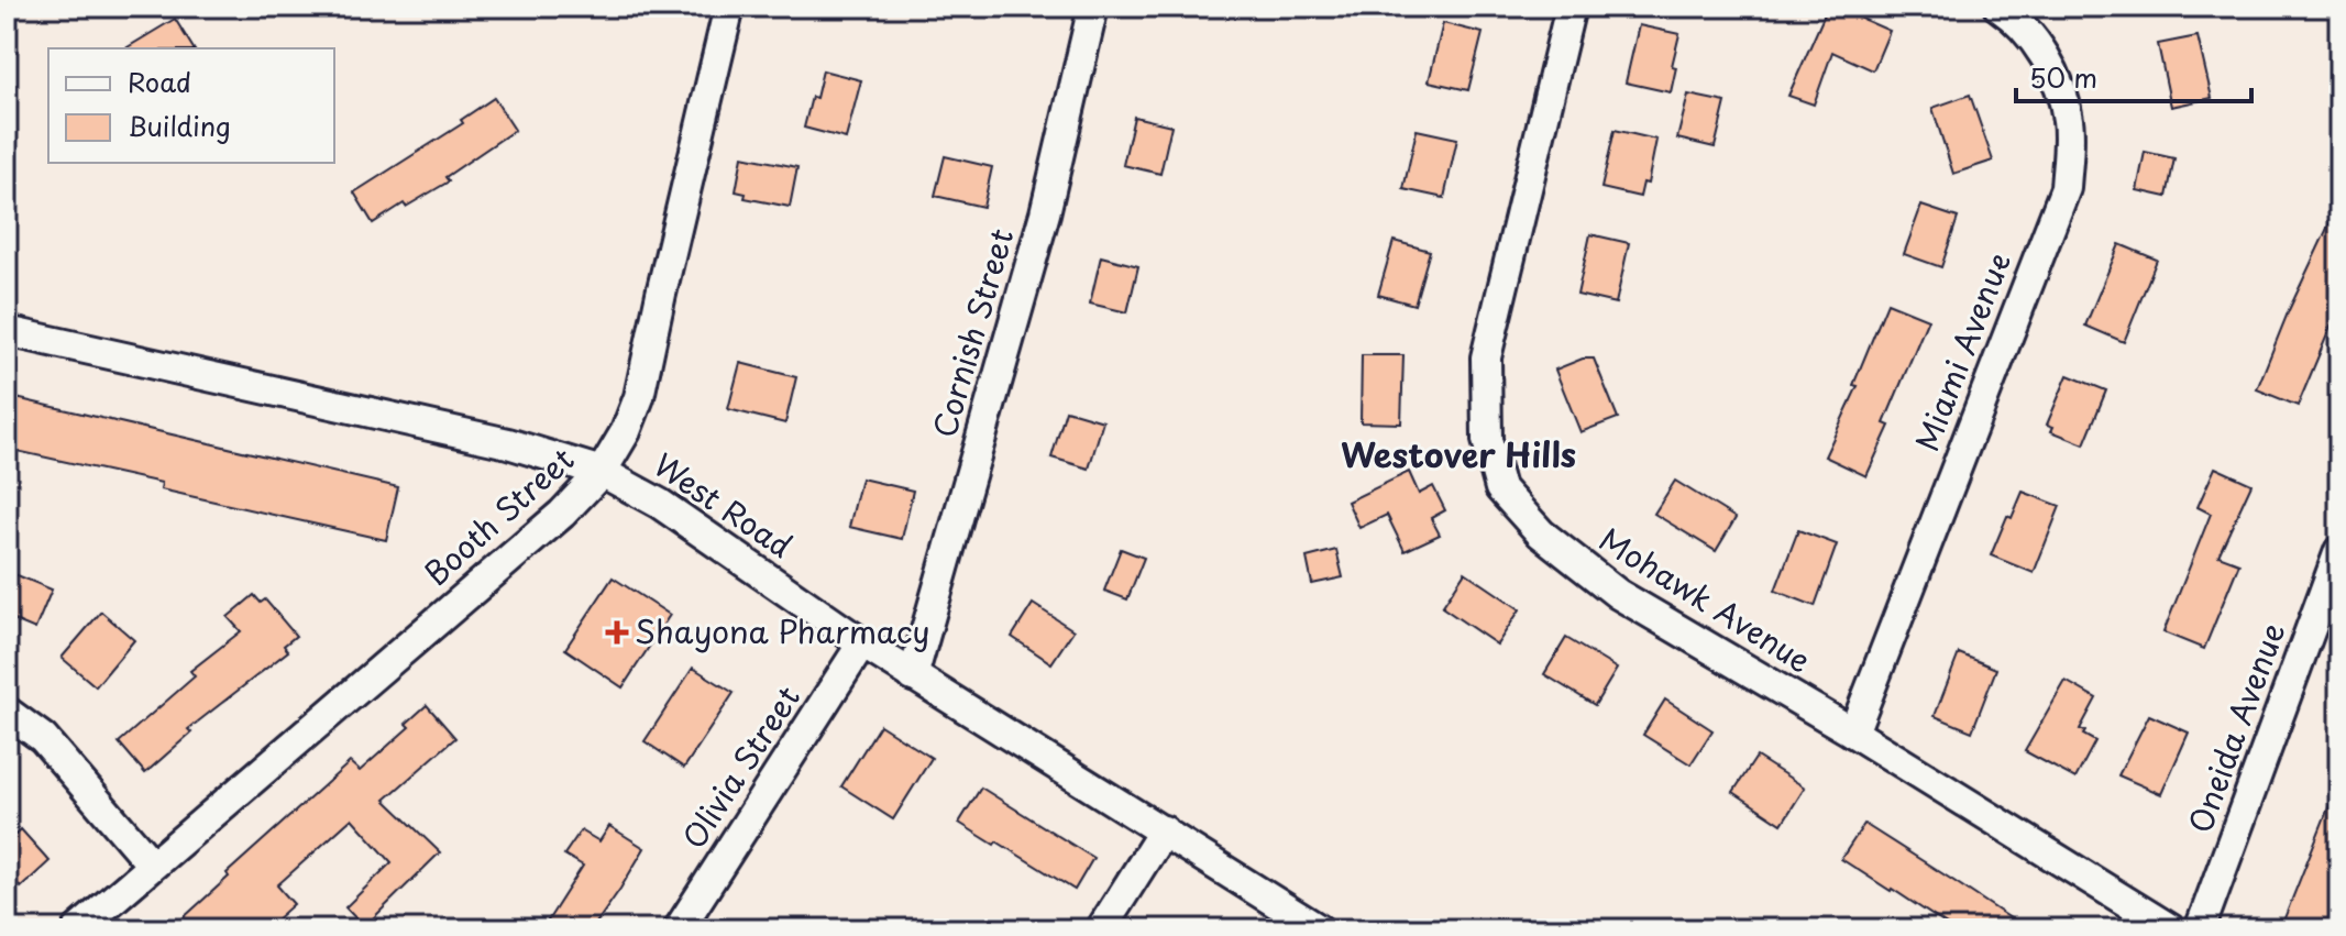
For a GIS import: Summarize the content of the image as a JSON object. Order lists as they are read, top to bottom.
{
  "streets": {
    "street": [
      "Cornish Street",
      "Miami Avenue",
      "West Road",
      "Booth Street",
      "Mohawk Avenue",
      "Oneida Avenue",
      "Olivia Street"
    ]
  },
  "crossings": [
    ["Cornish Street", "West Road"],
    ["Miami Avenue", "Mohawk Avenue"],
    ["West Road", "Booth Street"],
    ["West Road", "Olivia Street"]
  ],
  "districts": ["Westover Hills"],
  "places": {
    "health": ["Shayona Pharmacy"]
  },
  "legend": ["Road", "Building"],
  "scale_bar": "50 m"
}
